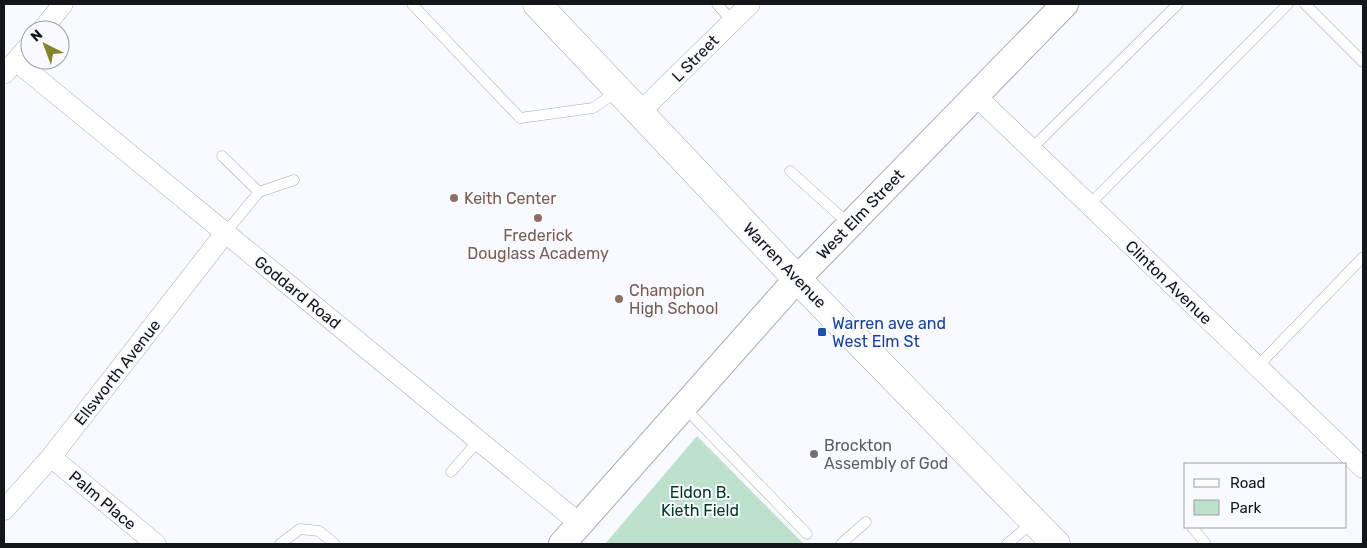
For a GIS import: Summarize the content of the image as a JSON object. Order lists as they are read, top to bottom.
{
  "streets": {
    "main road": ["Warren Avenue"],
    "street": [
      "L Street",
      "West Elm Street",
      "Clinton Avenue",
      "Goddard Road",
      "Ellsworth Avenue",
      "Palm Place"
    ]
  },
  "crossings": [
    ["L Street", "Warren Avenue"],
    ["West Elm Street", "Warren Avenue"],
    ["West Elm Street", "Clinton Avenue"],
    ["West Elm Street", "Goddard Road"],
    ["Goddard Road", "Ellsworth Avenue"],
    ["Ellsworth Avenue", "Palm Place"]
  ],
  "parks": ["Eldon B. Kieth Field"],
  "places": {
    "other": [
      "Keith Center",
      "Frederick Douglass Academy",
      "Champion High School",
      "Brockton Assembly of God"
    ],
    "transit": ["Warren ave and West Elm St"]
  },
  "legend": ["Road", "Park"],
  "north": "top left"
}
